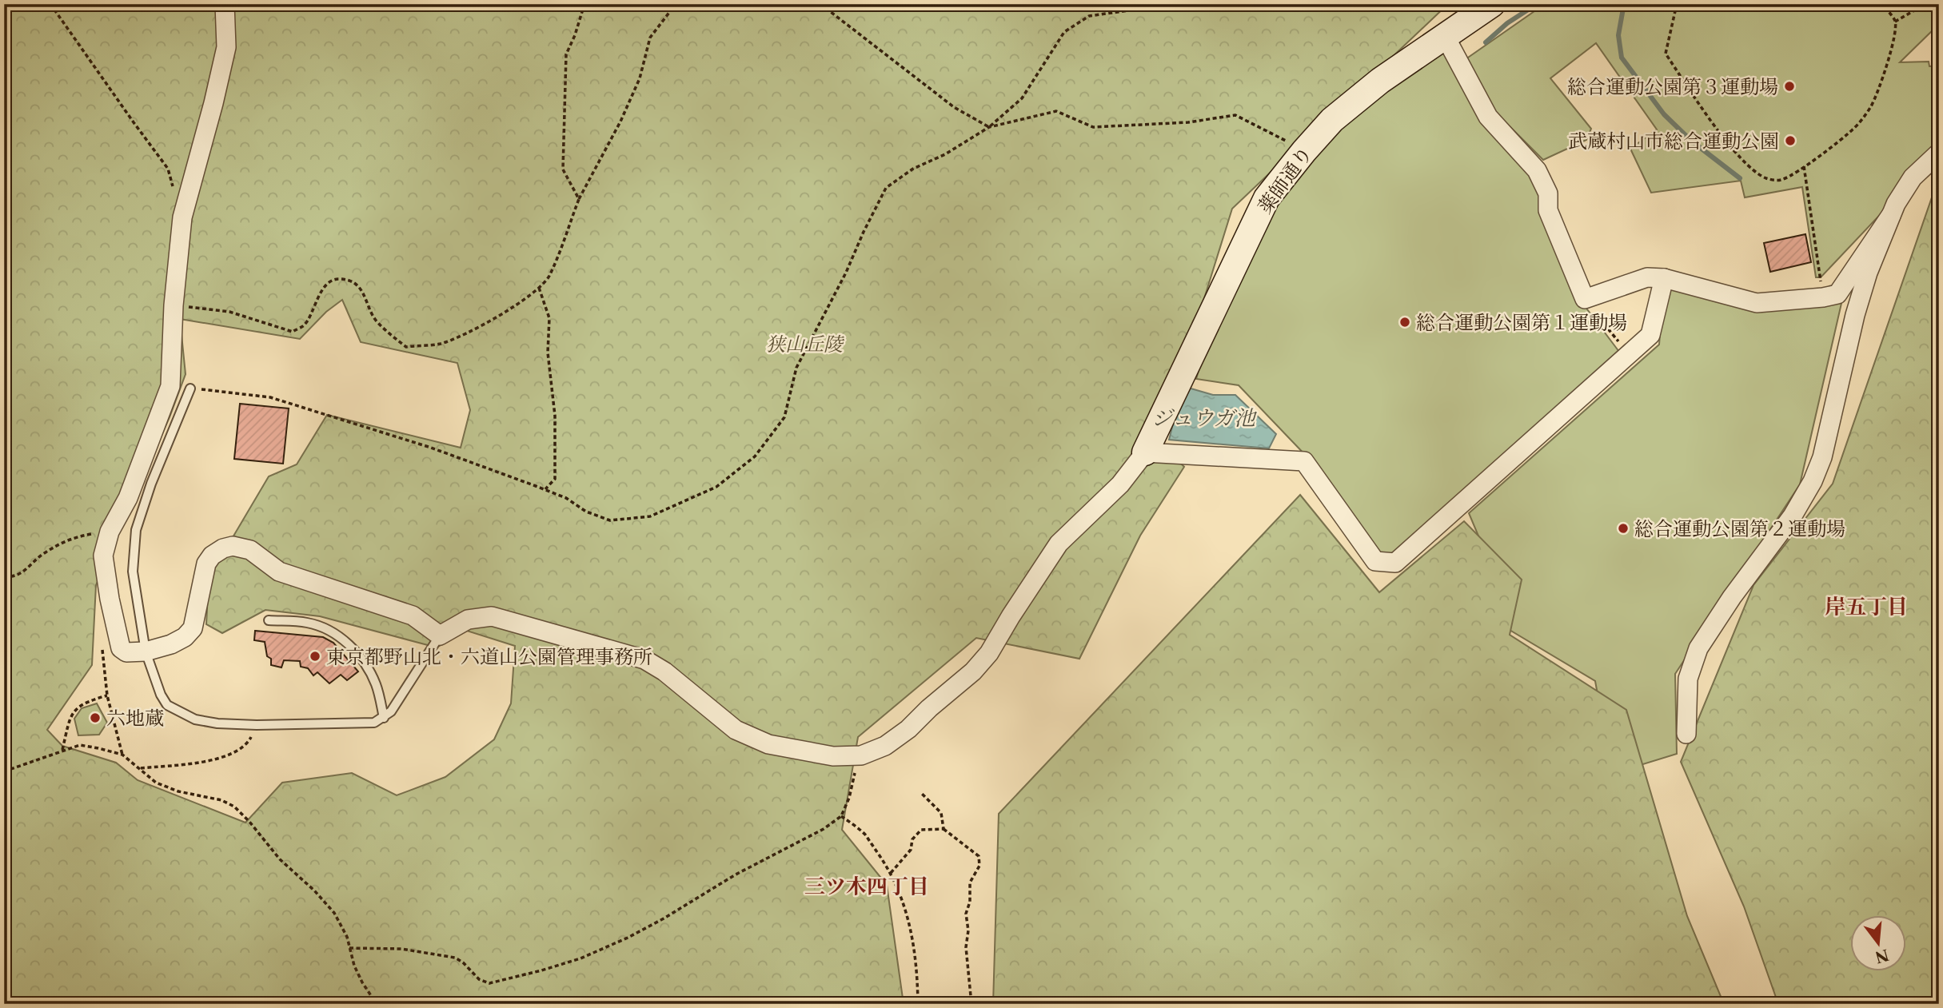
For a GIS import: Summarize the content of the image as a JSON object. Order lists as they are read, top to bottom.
{
  "streets": {
    "street": ["薬師通り"]
  },
  "districts": ["岸五丁目", "三ツ木四丁目"],
  "water": ["ジュウガ池"],
  "parks": ["狭山丘陵"],
  "places": [
    "総合運動公園第３運動場",
    "武蔵村山市総合運動公園",
    "総合運動公園第１運動場",
    "総合運動公園第２運動場",
    "東京都野山北・六道山公園管理事務所",
    "六地蔵"
  ],
  "north": "bottom"
}
